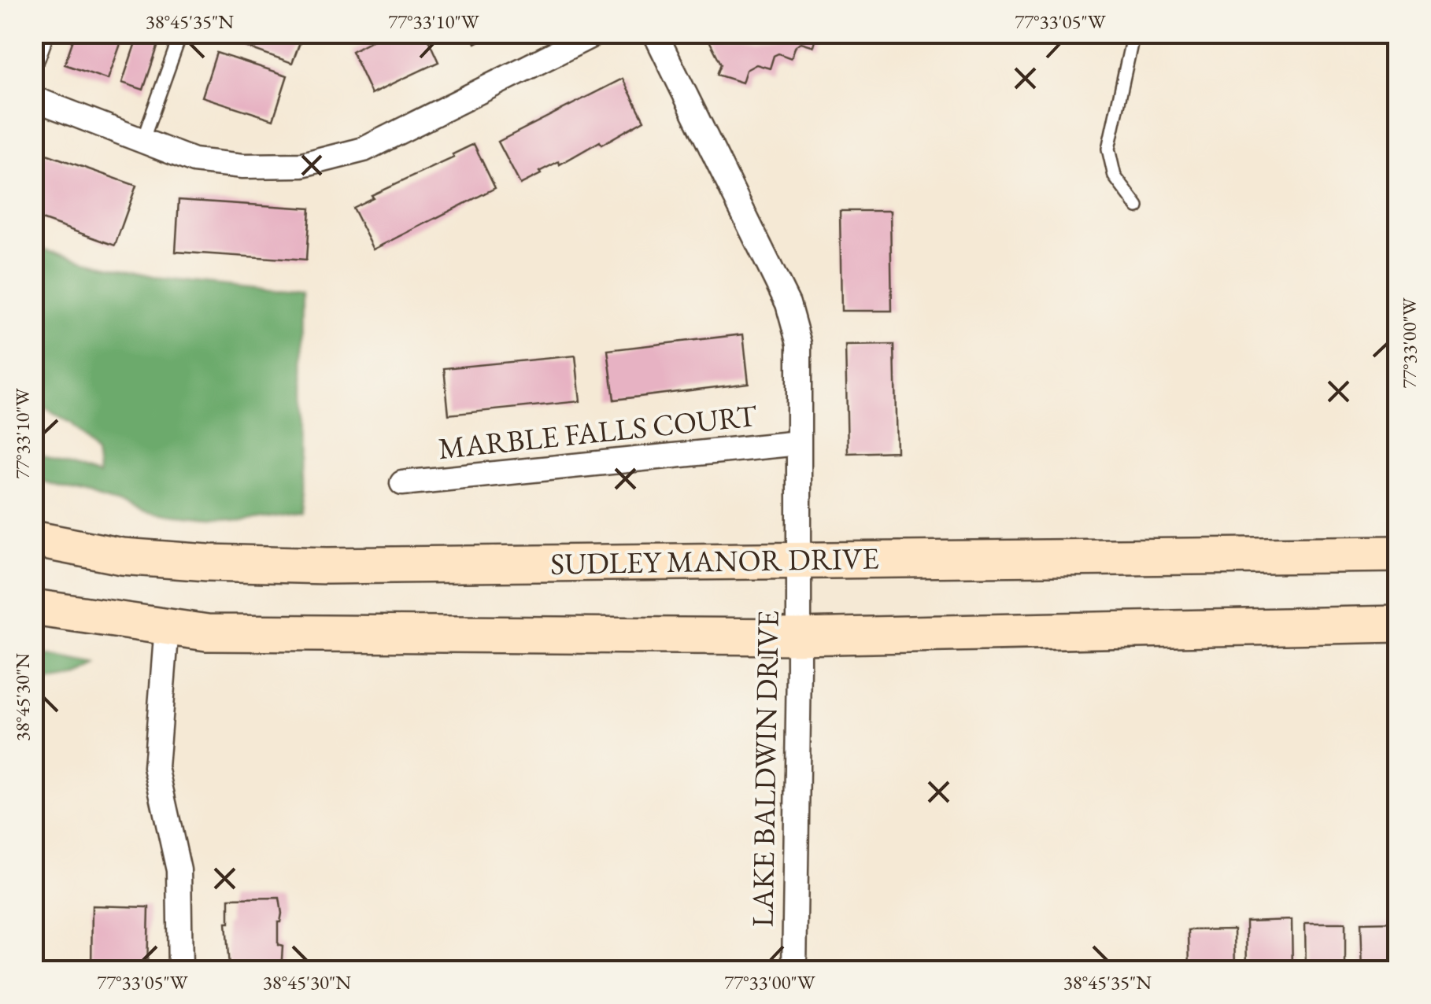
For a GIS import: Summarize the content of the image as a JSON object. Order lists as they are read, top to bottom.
{
  "streets": {
    "main road": ["SUDLEY MANOR DRIVE"],
    "street": ["MARBLE FALLS COURT", "LAKE BALDWIN DRIVE"]
  },
  "crossings": [
    ["MARBLE FALLS COURT", "LAKE BALDWIN DRIVE"],
    ["SUDLEY MANOR DRIVE", "LAKE BALDWIN DRIVE"]
  ],
  "coordinates": [
    "38°45'35\"N",
    "77°33'10\"W",
    "77°33'05\"W",
    "77°33'00\"W",
    "38°45'30\"N"
  ]
}
